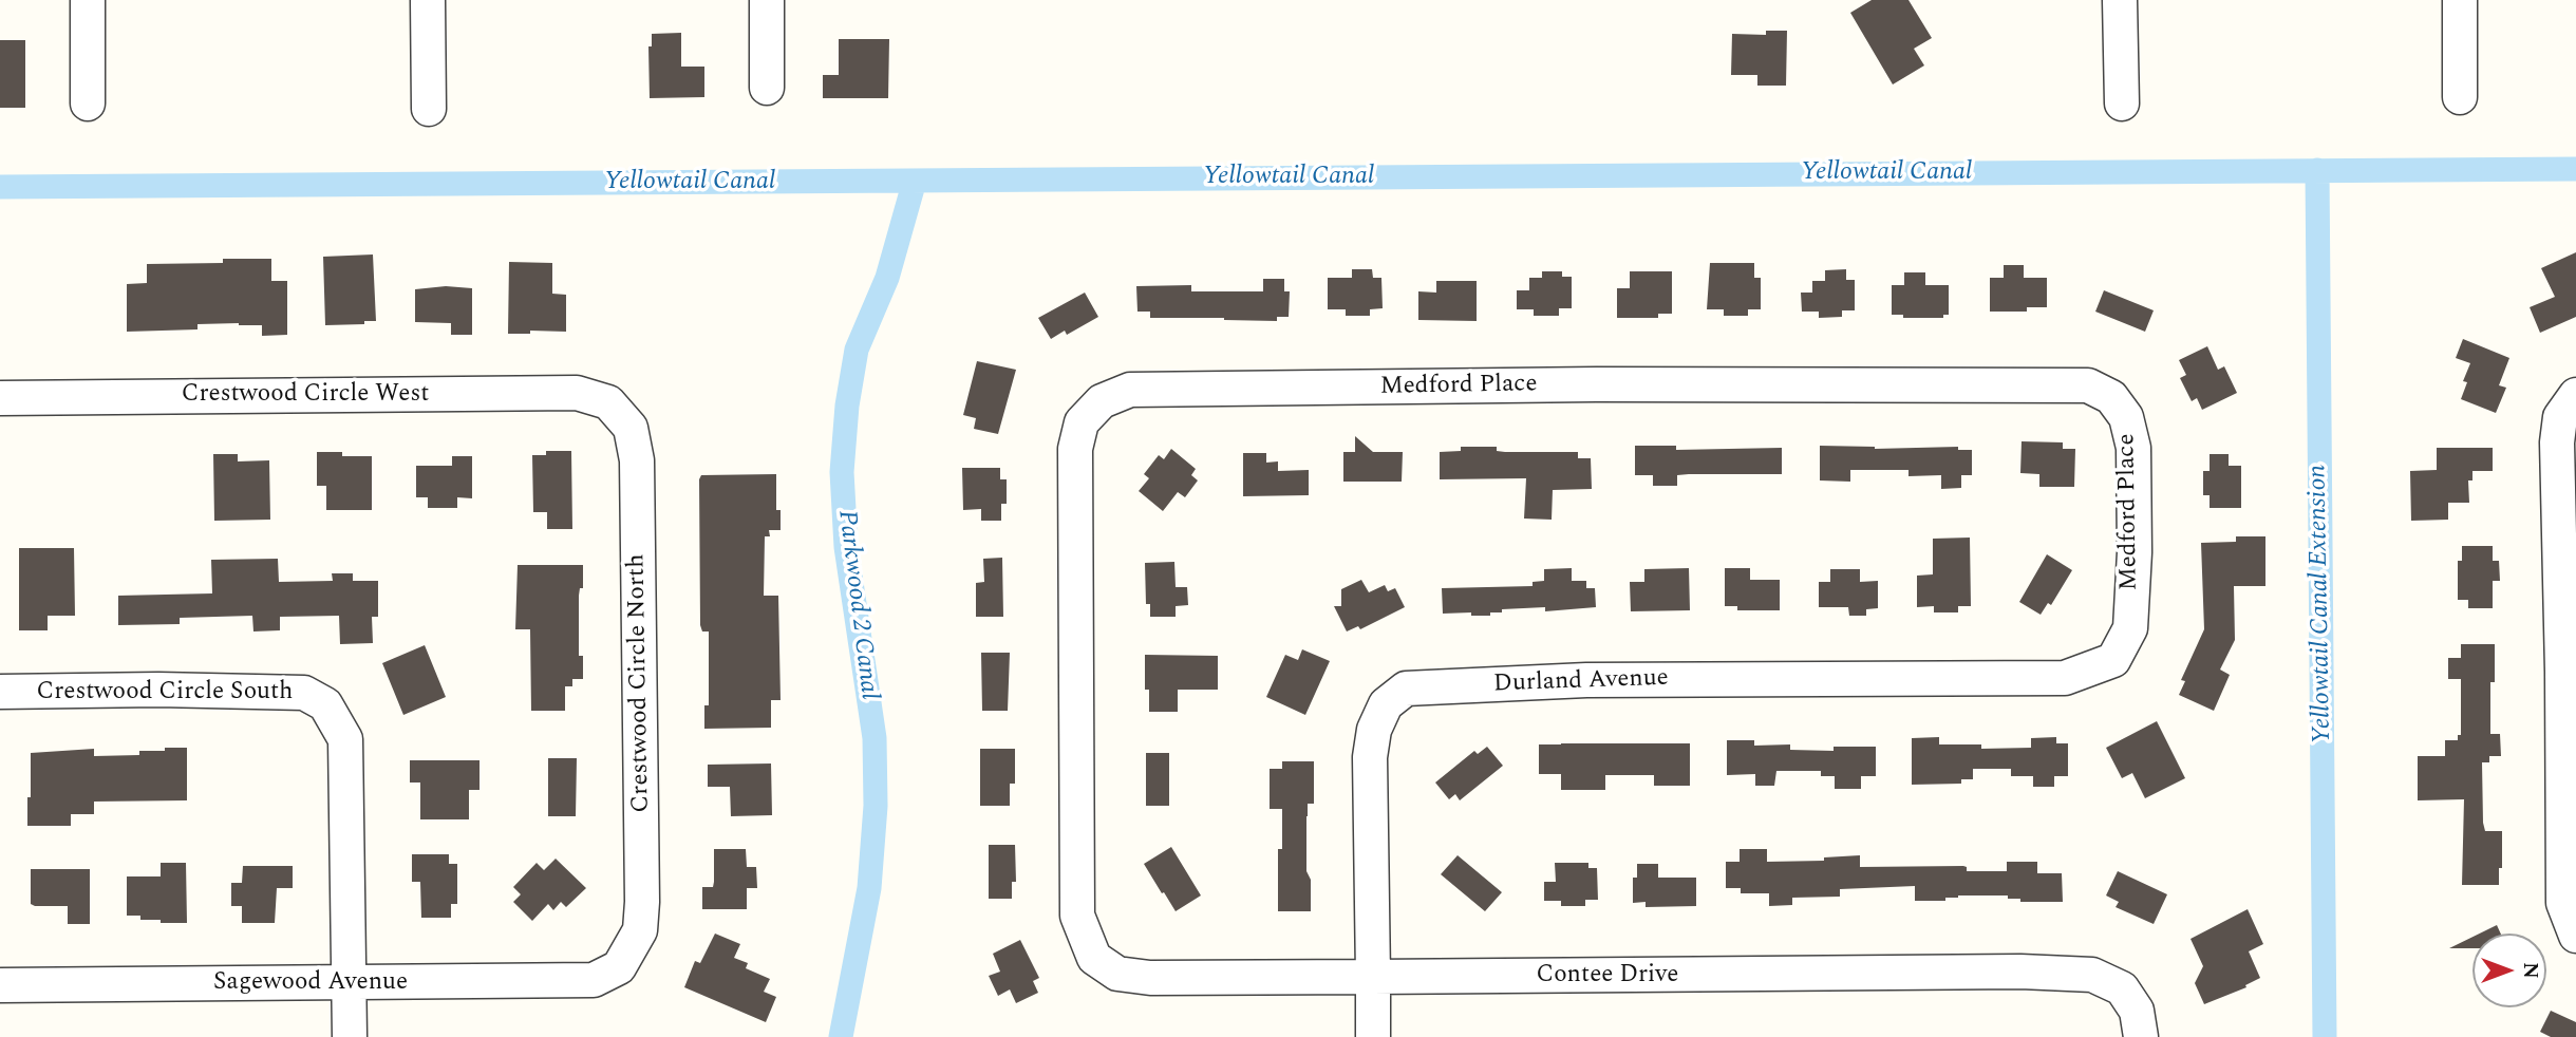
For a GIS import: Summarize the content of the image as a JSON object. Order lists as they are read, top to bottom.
{
  "streets": {
    "street": [
      "Medford Place",
      "Crestwood Circle West",
      "Durland Avenue",
      "Crestwood Circle North",
      "Crestwood Circle South",
      "Contee Drive",
      "Sagewood Avenue"
    ]
  },
  "crossings": [
    ["Medford Place", "Durland Avenue"],
    ["Medford Place", "Contee Drive"],
    ["Crestwood Circle West", "Crestwood Circle North"],
    ["Durland Avenue", "Contee Drive"],
    ["Crestwood Circle North", "Sagewood Avenue"],
    ["Crestwood Circle South", "Sagewood Avenue"]
  ],
  "water": ["Yellowtail Canal", "Yellowtail Canal Extension", "Parkwood 2 Canal"],
  "north": "right"
}
